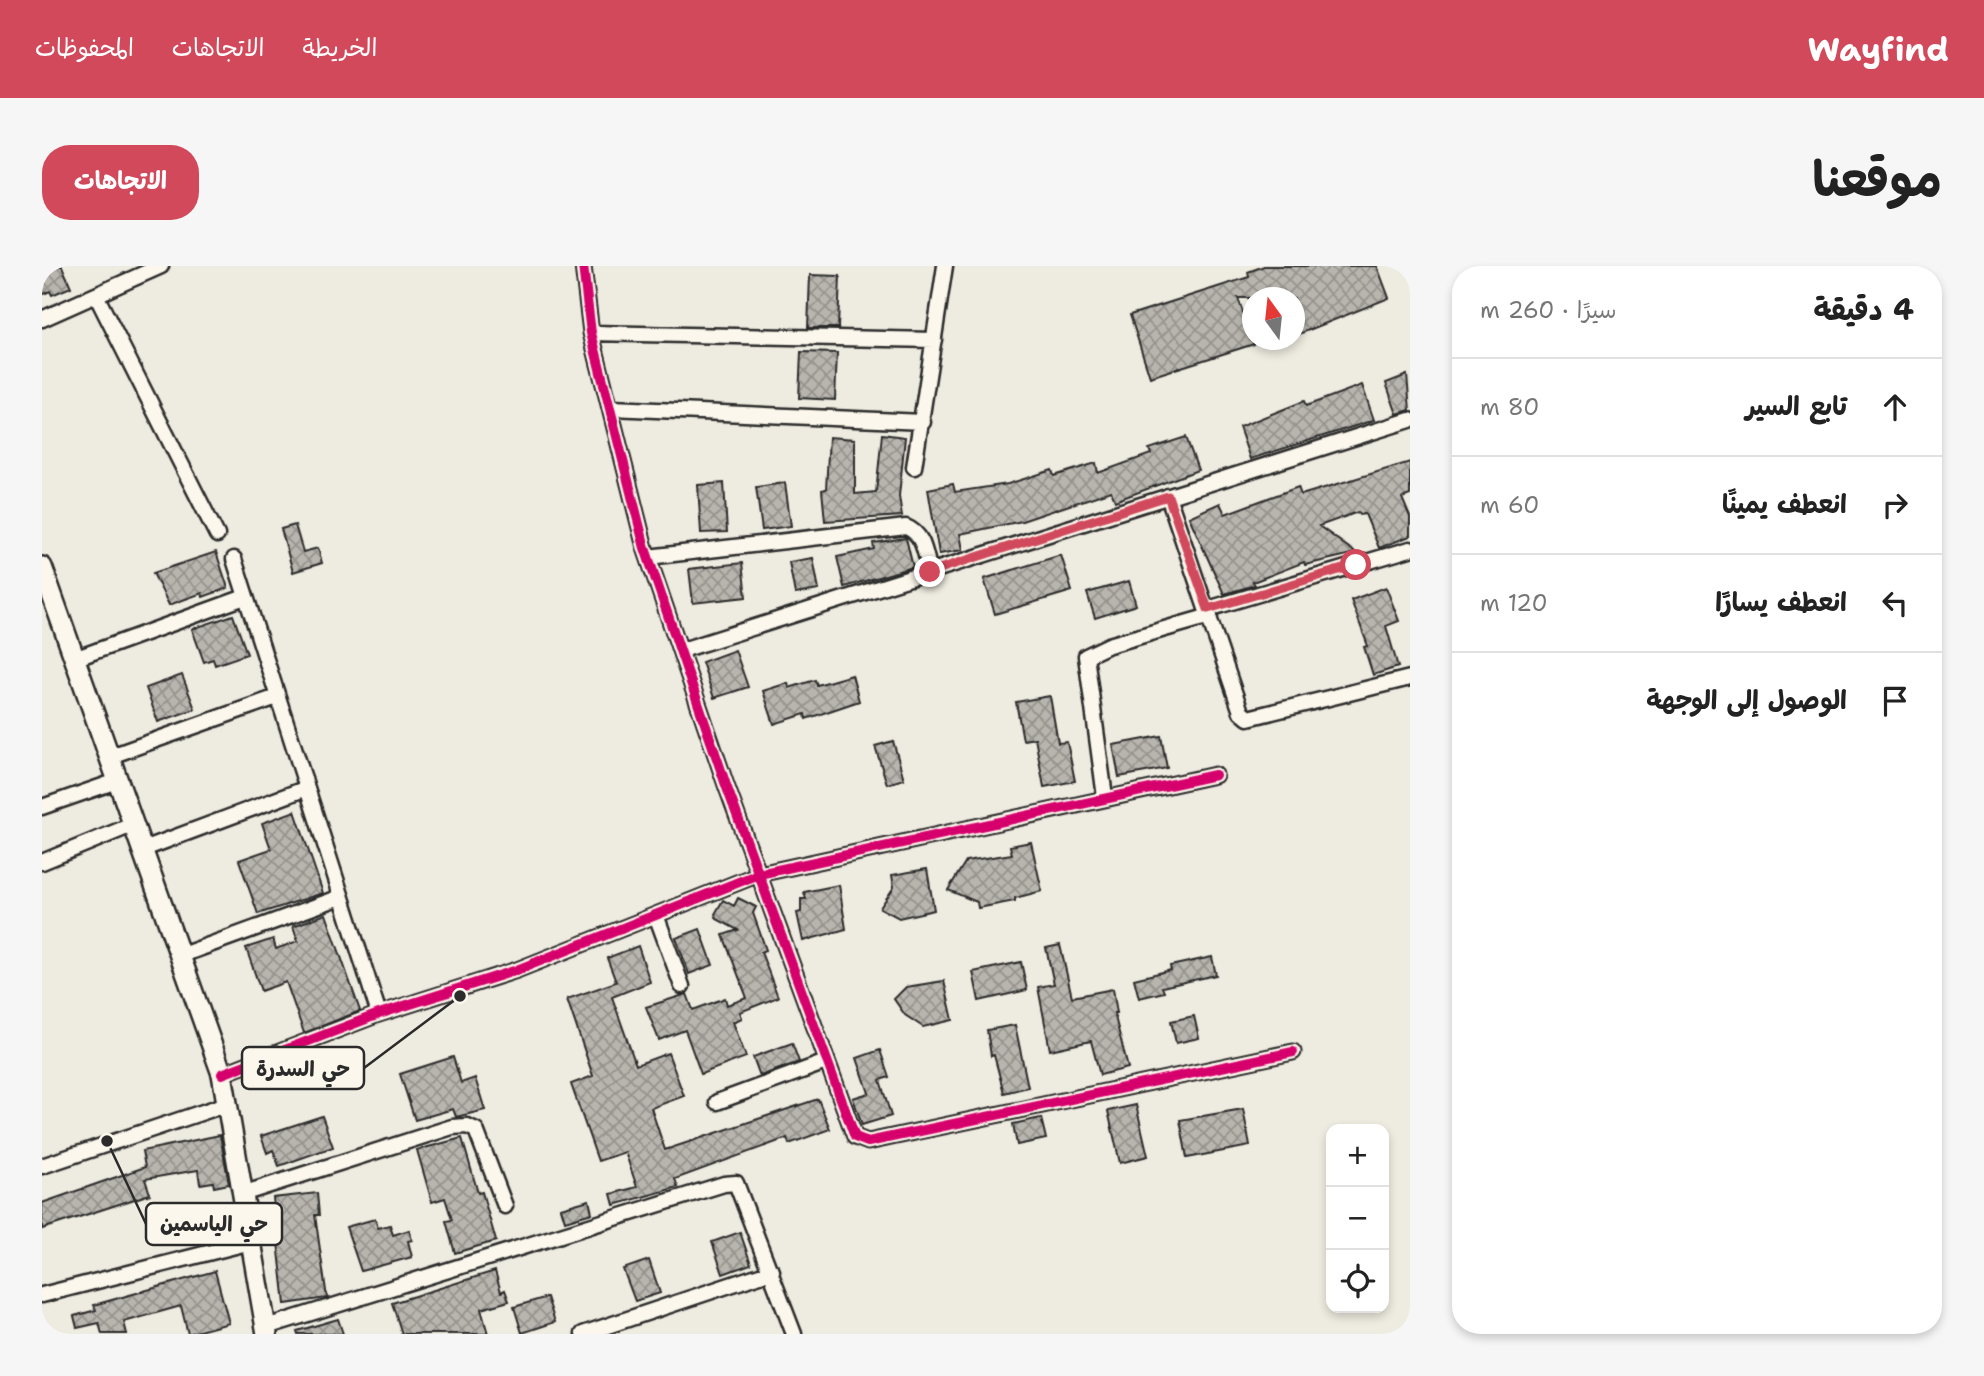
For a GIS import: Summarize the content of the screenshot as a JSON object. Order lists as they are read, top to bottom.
{
  "places": ["حي السدرة", "حي الياسمين"],
  "north": "top",
  "page": {
    "header": "Wayfind",
    "nav": ["الخريطة", "الاتجاهات", "المحفوظات"],
    "title": "موقعنا",
    "buttons": "الاتجاهات",
    "heading": ["4 دقيقة", "سيرًا · 260 m"],
    "list": [
      ["تابع السير", "80 m"],
      ["انعطف يمينًا", "60 m"],
      ["انعطف يسارًا", "120 m"],
      "الوصول إلى الوجهة"
    ],
    "map_buttons": ["+", "−"]
  }
}
